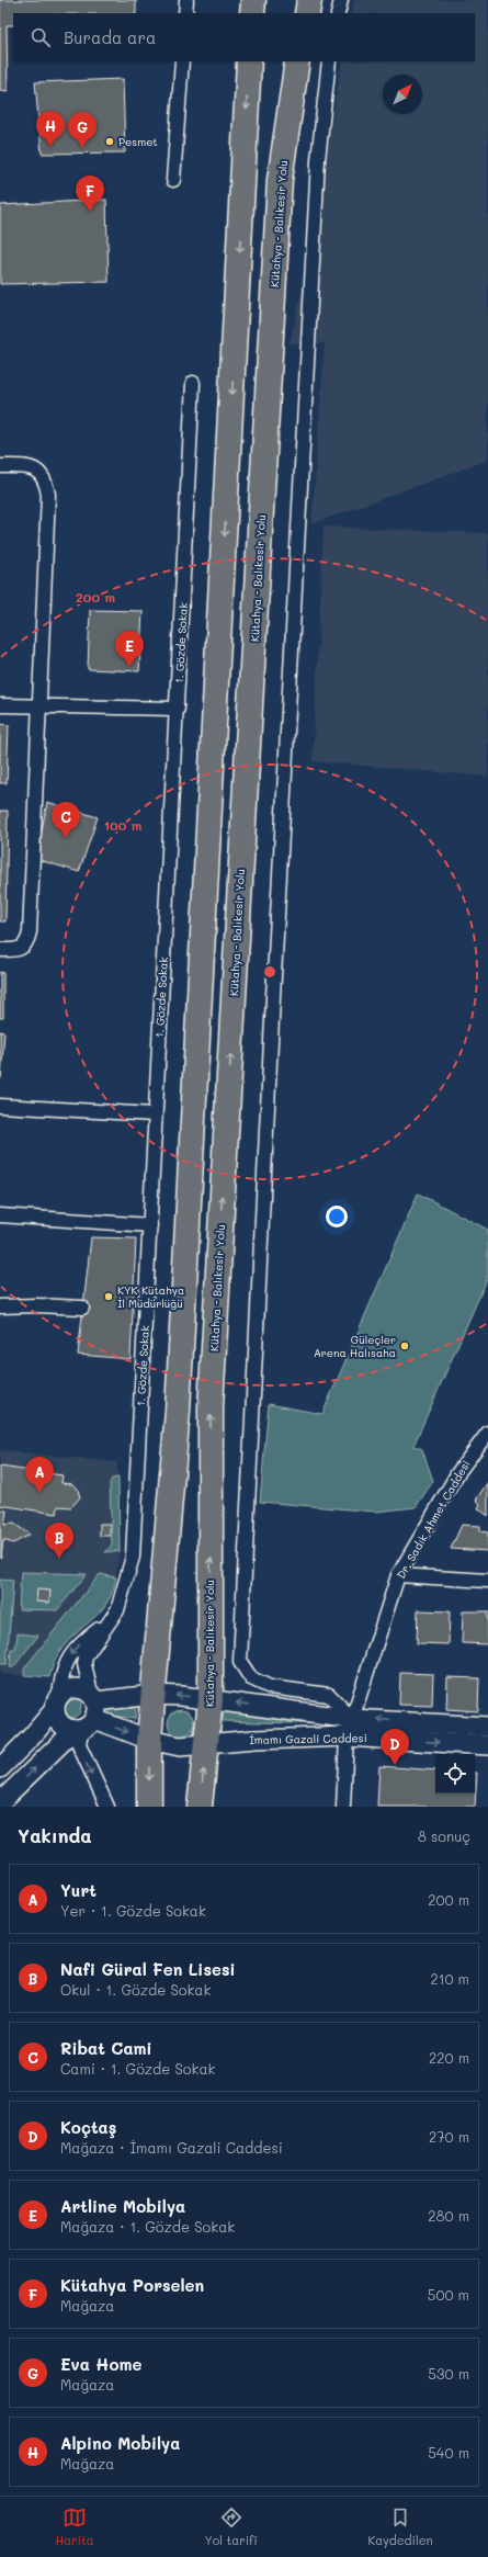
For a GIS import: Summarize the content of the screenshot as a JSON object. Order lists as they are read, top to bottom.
{
  "streets": {
    "highway": ["Kütahya - Balıkesir Yolu"],
    "main road": ["İmamı Gazali Caddesi"],
    "street": ["1. Gözde Sokak", "Dr. Sadık Ahmet Caddesi"]
  },
  "crossings": [
    ["Kütahya - Balıkesir Yolu", "İmamı Gazali Caddesi"],
    ["Dr. Sadık Ahmet Caddesi", "İmamı Gazali Caddesi"]
  ],
  "places": ["Pesmet", "KYK Kütahya İl Müdürlüğü", "Güleçler Arena Halısaha"],
  "north": "top right",
  "page": {
    "search": "Burada ara",
    "pins": [
      "H",
      "G",
      "F",
      "E",
      "C",
      "A",
      "B",
      "D"
    ],
    "heading": ["Yakında", "8 sonuç"],
    "list": [
      {
        "mark": "A",
        "name": "Yurt",
        "note": "Yer · 1. Gözde Sokak",
        "value": "200 m"
      },
      {
        "mark": "B",
        "name": "Nafi Güral Fen Lisesi",
        "note": "Okul · 1. Gözde Sokak",
        "value": "210 m"
      },
      {
        "mark": "C",
        "name": "Ribat Cami",
        "note": "Cami · 1. Gözde Sokak",
        "value": "220 m"
      },
      {
        "mark": "D",
        "name": "Koçtaş",
        "note": "Mağaza · İmamı Gazali Caddesi",
        "value": "270 m"
      },
      {
        "mark": "E",
        "name": "Artline Mobilya",
        "note": "Mağaza · 1. Gözde Sokak",
        "value": "280 m"
      },
      {
        "mark": "F",
        "name": "Kütahya Porselen",
        "note": "Mağaza",
        "value": "500 m"
      },
      {
        "mark": "G",
        "name": "Eva Home",
        "note": "Mağaza",
        "value": "530 m"
      },
      {
        "mark": "H",
        "name": "Alpino Mobilya",
        "note": "Mağaza",
        "value": "540 m"
      }
    ],
    "nav": ["Harita", "Yol tarifi", "Kaydedilen"]
  },
  "rings": ["200 m", "100 m"]
}
